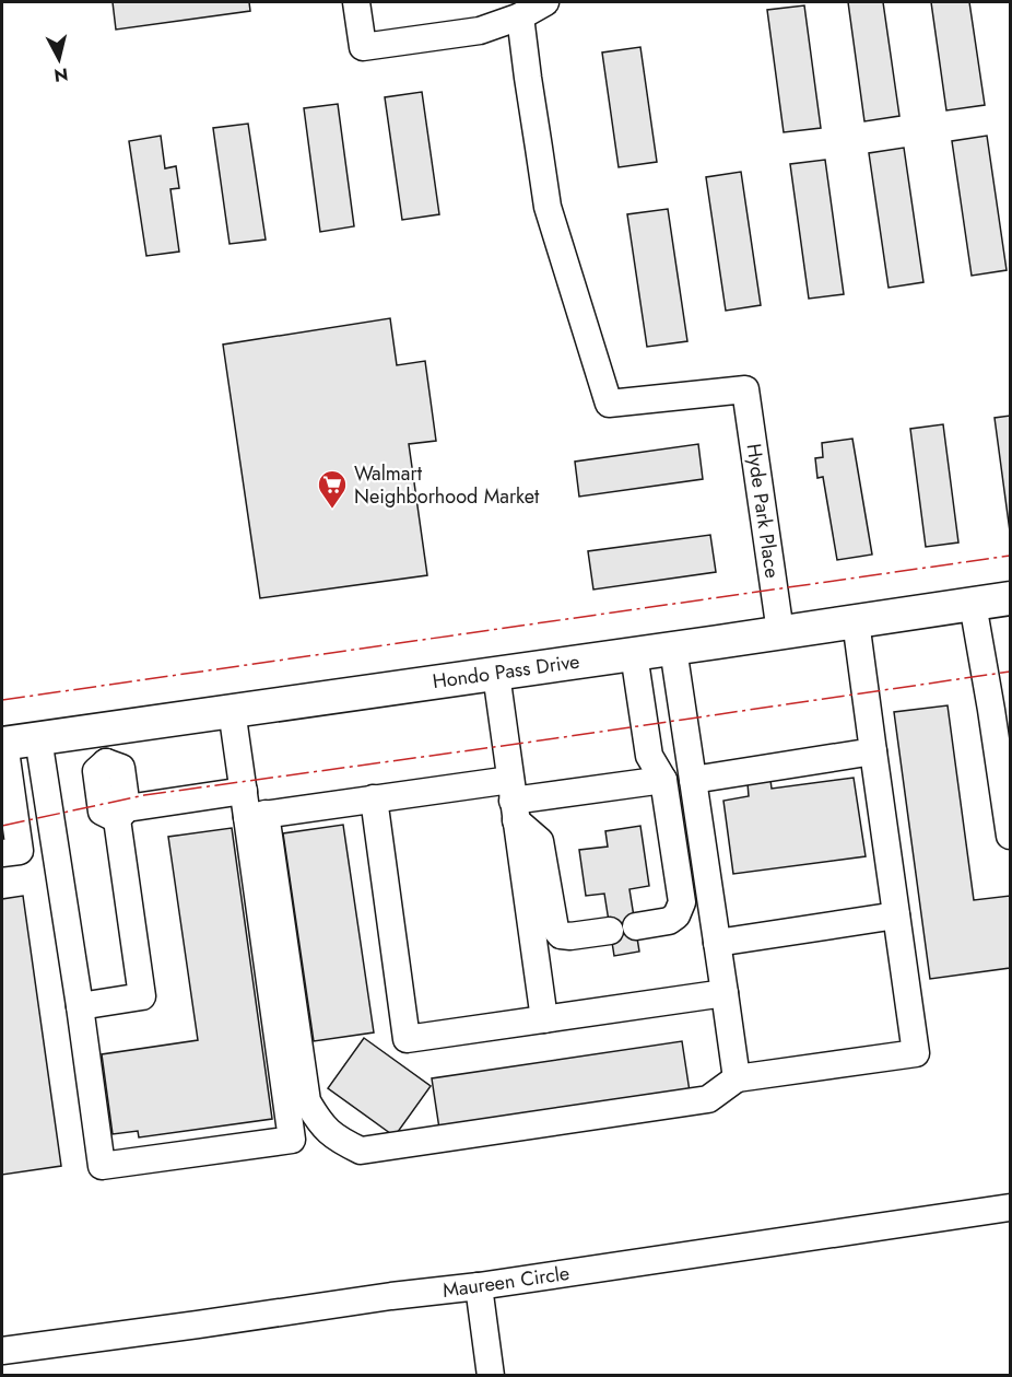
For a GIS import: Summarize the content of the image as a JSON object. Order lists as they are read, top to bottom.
{
  "streets": {
    "main road": ["Hondo Pass Drive"],
    "street": ["Hyde Park Place", "Maureen Circle"]
  },
  "crossings": [
    ["Hyde Park Place", "Hondo Pass Drive"]
  ],
  "places": {
    "supermarket": ["Walmart Neighborhood Market"]
  },
  "north": "bottom"
}
